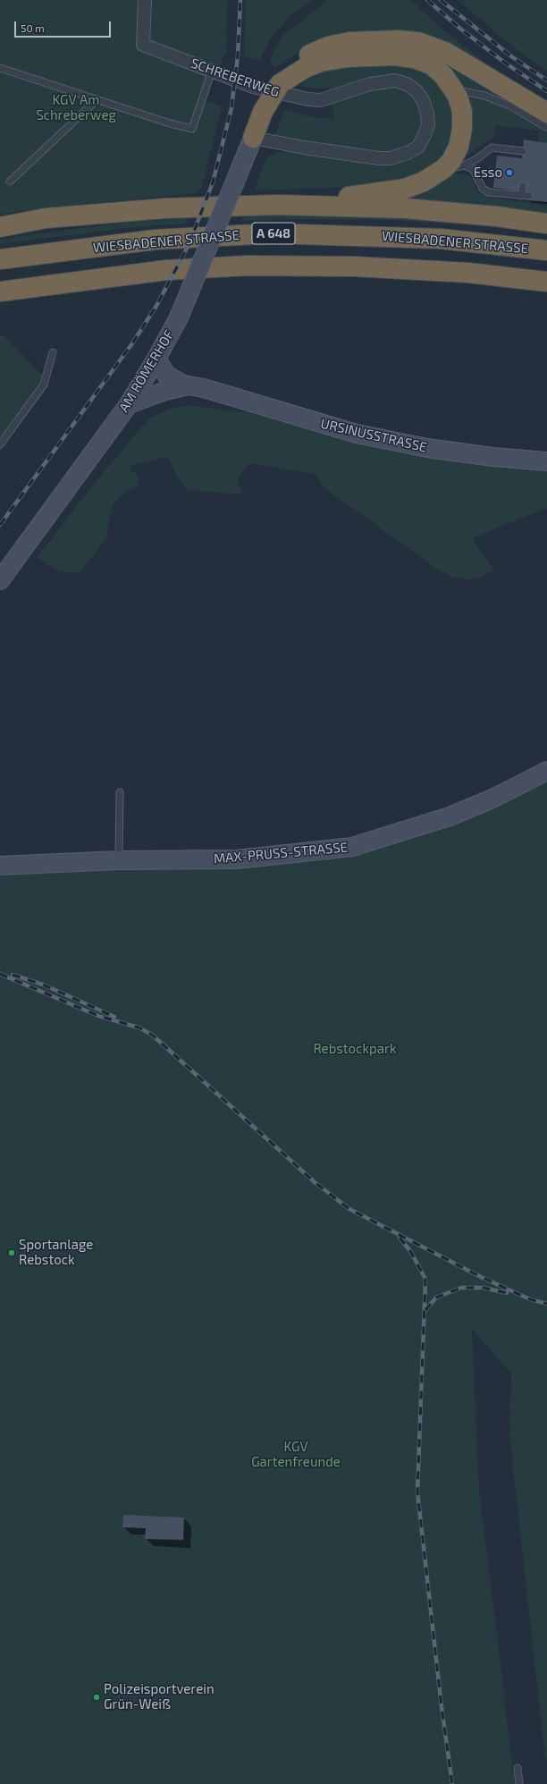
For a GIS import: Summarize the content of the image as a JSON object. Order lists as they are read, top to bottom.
{
  "streets": {
    "highway": ["A 648", "WIESBADENER STRASSE"],
    "main road": ["AM RÖMERHOF", "URSINUSSTRASSE", "MAX-PRUSS-STRASSE"],
    "street": ["SCHREBERWEG"]
  },
  "crossings": [
    ["SCHREBERWEG", "AM RÖMERHOF"],
    ["AM RÖMERHOF", "URSINUSSTRASSE"]
  ],
  "parks": ["KGV Am Schreberweg", "Rebstockpark", "KGV Gartenfreunde"],
  "places": ["Esso", "Sportanlage Rebstock", "Polizeisportverein Grün-Weiß"],
  "scale_bar": "50 m"
}
